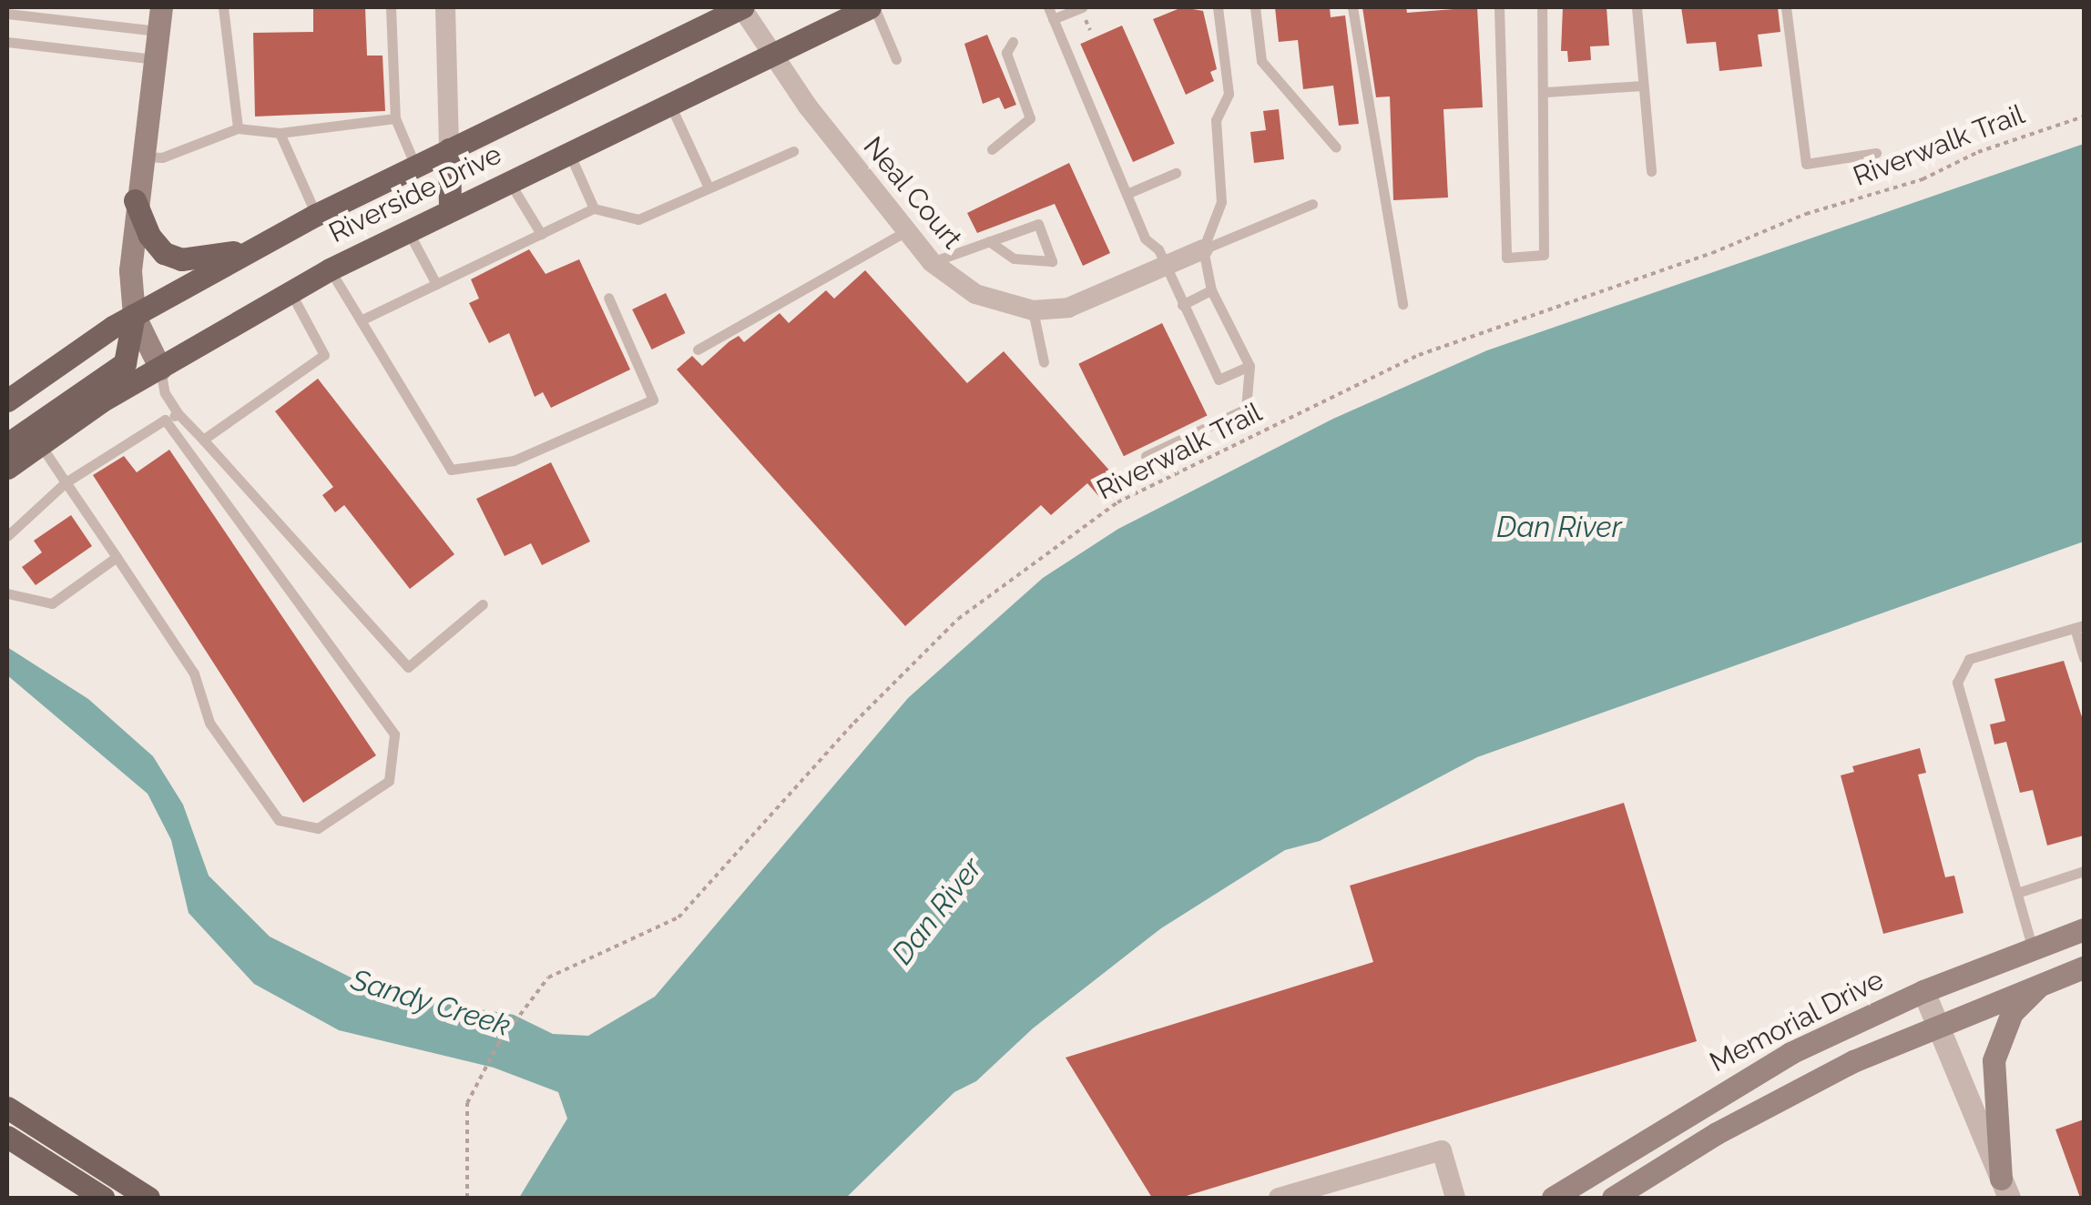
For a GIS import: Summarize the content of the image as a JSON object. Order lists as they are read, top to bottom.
{
  "streets": {
    "main road": ["Riverside Drive", "Memorial Drive"],
    "street": ["Neal Court"],
    "path": ["Riverwalk Trail"]
  },
  "crossings": [
    ["Neal Court", "Riverside Drive"]
  ],
  "water": ["Dan River", "Sandy Creek"]
}
